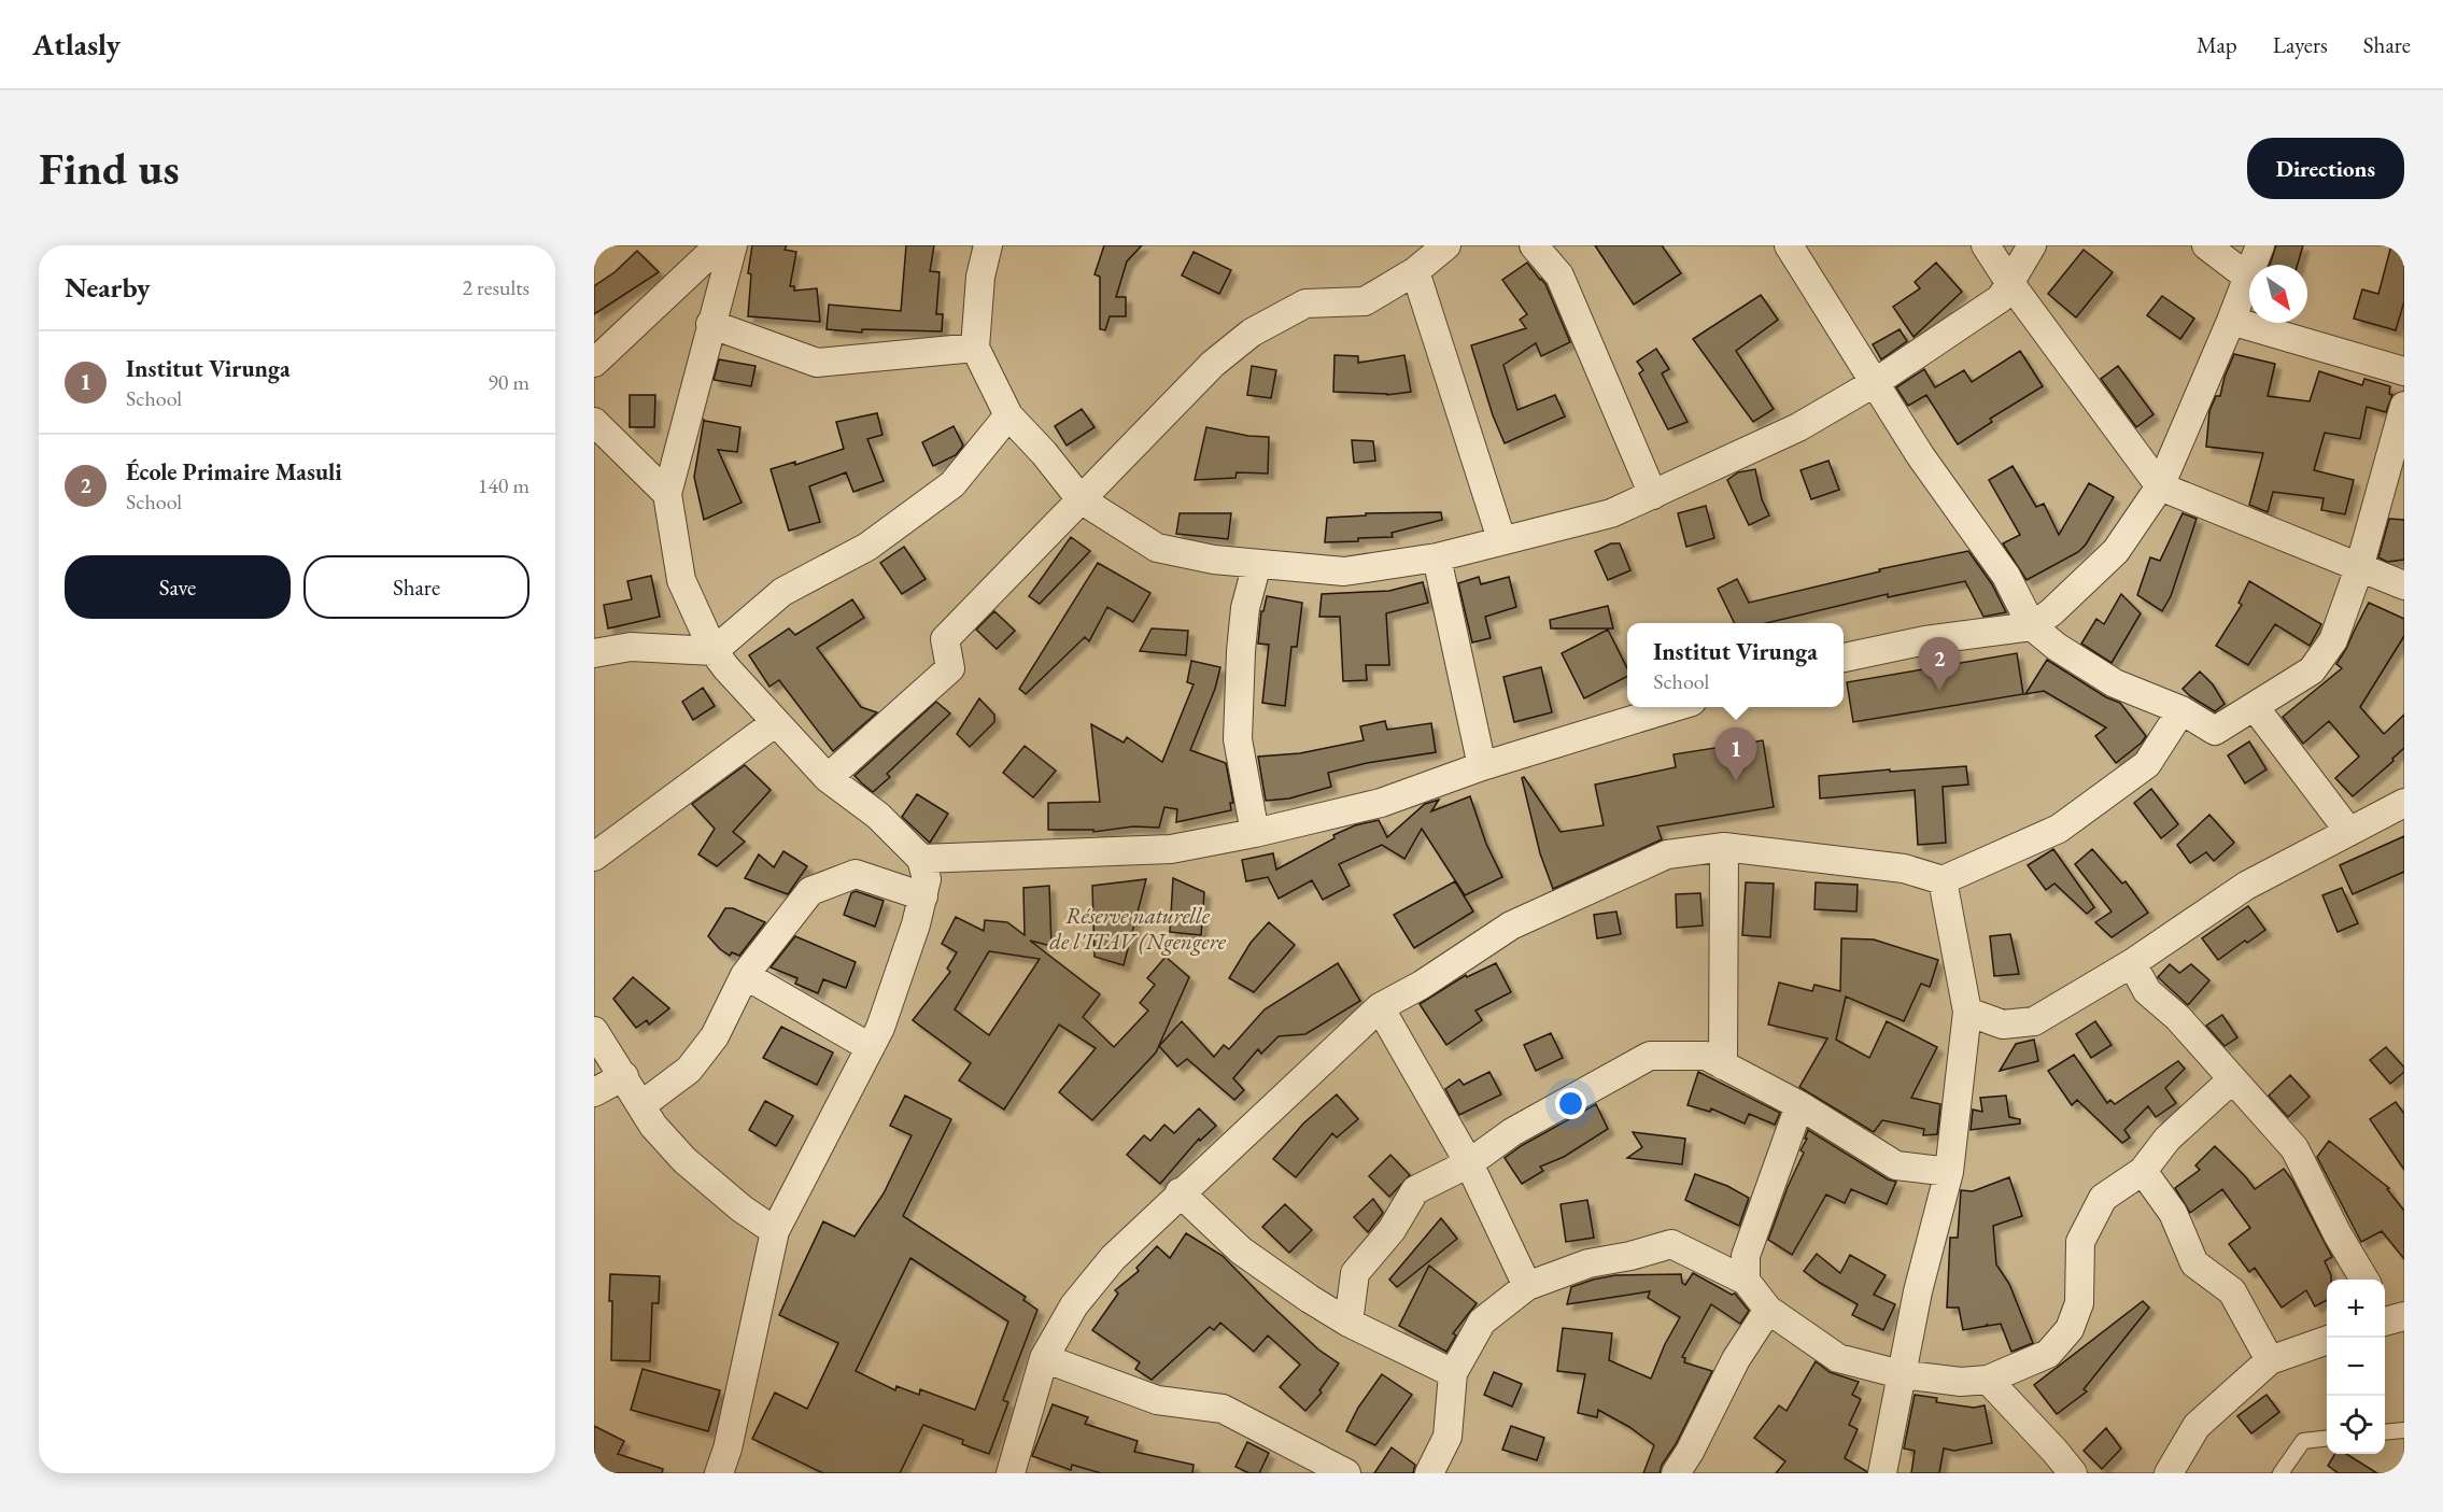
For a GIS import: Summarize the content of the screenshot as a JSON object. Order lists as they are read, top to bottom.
{
  "parks": ["Réserve naturelle de l'ITAV (Ngengere"],
  "north": "bottom right",
  "page": {
    "header": "Atlasly",
    "nav": ["Map", "Layers", "Share"],
    "buttons": [
      "Directions",
      ["Save", "Share"]
    ],
    "title": "Find us",
    "heading": ["Nearby", "2 results"],
    "list": [
      {
        "mark": "1",
        "name": "Institut Virunga",
        "note": "School",
        "value": "90 m"
      },
      {
        "mark": "2",
        "name": "École Primaire Masuli",
        "note": "School",
        "value": "140 m"
      }
    ],
    "popup": ["Institut Virunga", "School"],
    "pins": ["2", "1"],
    "map_buttons": ["+", "−"]
  }
}
